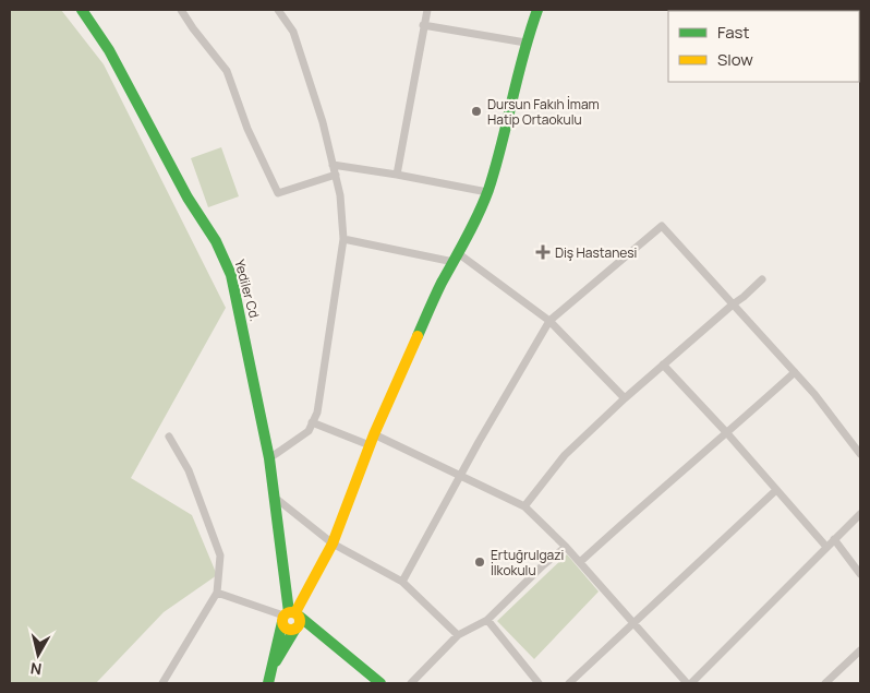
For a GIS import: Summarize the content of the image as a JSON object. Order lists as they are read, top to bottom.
{
  "streets": {
    "street": ["Yediler Cd."]
  },
  "places": {
    "other": ["Dursun Fakıh İmam Hatip Ortaokulu", "Ertuğrulgazi İlkokulu"],
    "health": ["Diş Hastanesi"]
  },
  "legend": ["Fast", "Slow"],
  "north": "bottom"
}
